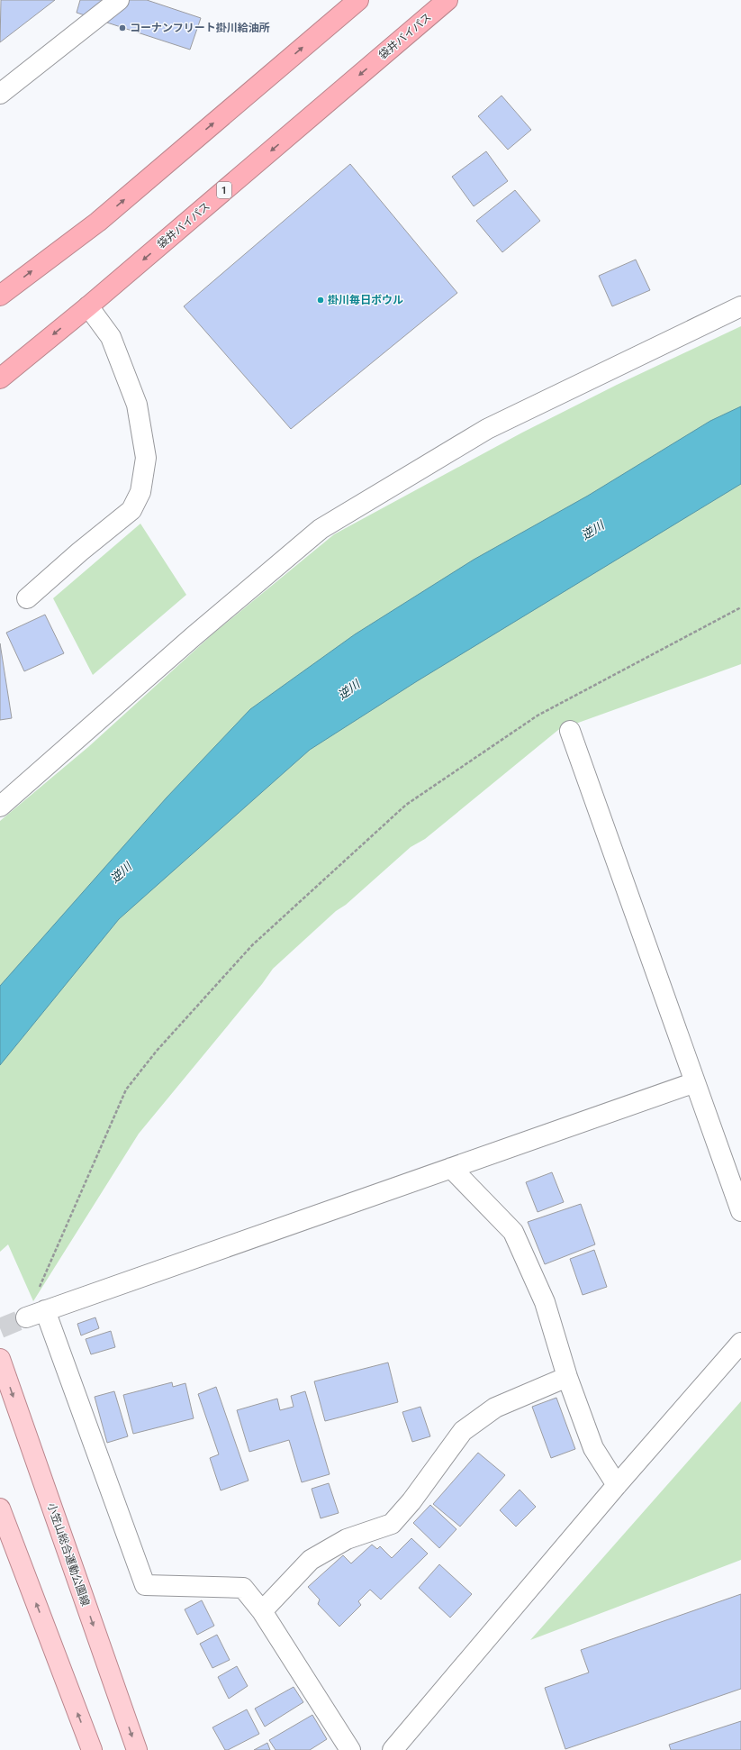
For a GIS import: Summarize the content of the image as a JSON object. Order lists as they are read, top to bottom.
{
  "streets": {
    "highway": ["袋井バイパス", "1"],
    "main road": ["小笠山総合運動公園線"]
  },
  "water": ["逆川"],
  "places": ["コーナンフリート掛川給油所", "掛川毎日ボウル"]
}
